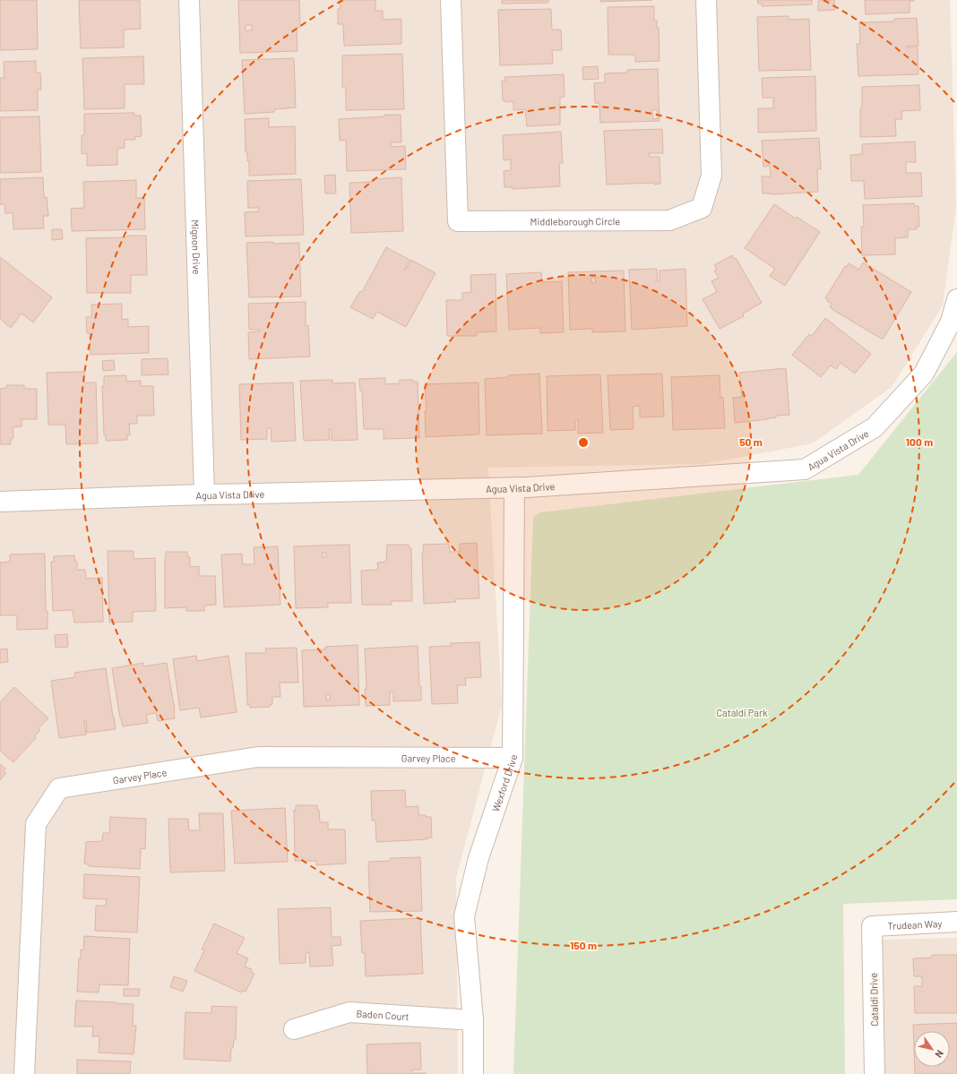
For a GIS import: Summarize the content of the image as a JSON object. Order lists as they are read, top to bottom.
{
  "streets": {
    "street": [
      "Middleborough Circle",
      "Mignon Drive",
      "Agua Vista Drive",
      "Garvey Place",
      "Wexford Drive",
      "Trudean Way",
      "Cataldi Drive",
      "Baden Court"
    ]
  },
  "crossings": [
    ["Mignon Drive", "Agua Vista Drive"],
    ["Agua Vista Drive", "Wexford Drive"],
    ["Garvey Place", "Wexford Drive"],
    ["Wexford Drive", "Baden Court"],
    ["Trudean Way", "Cataldi Drive"]
  ],
  "parks": ["Cataldi Park"],
  "north": "bottom right",
  "rings": ["50 m", "100 m", "150 m"]
}
